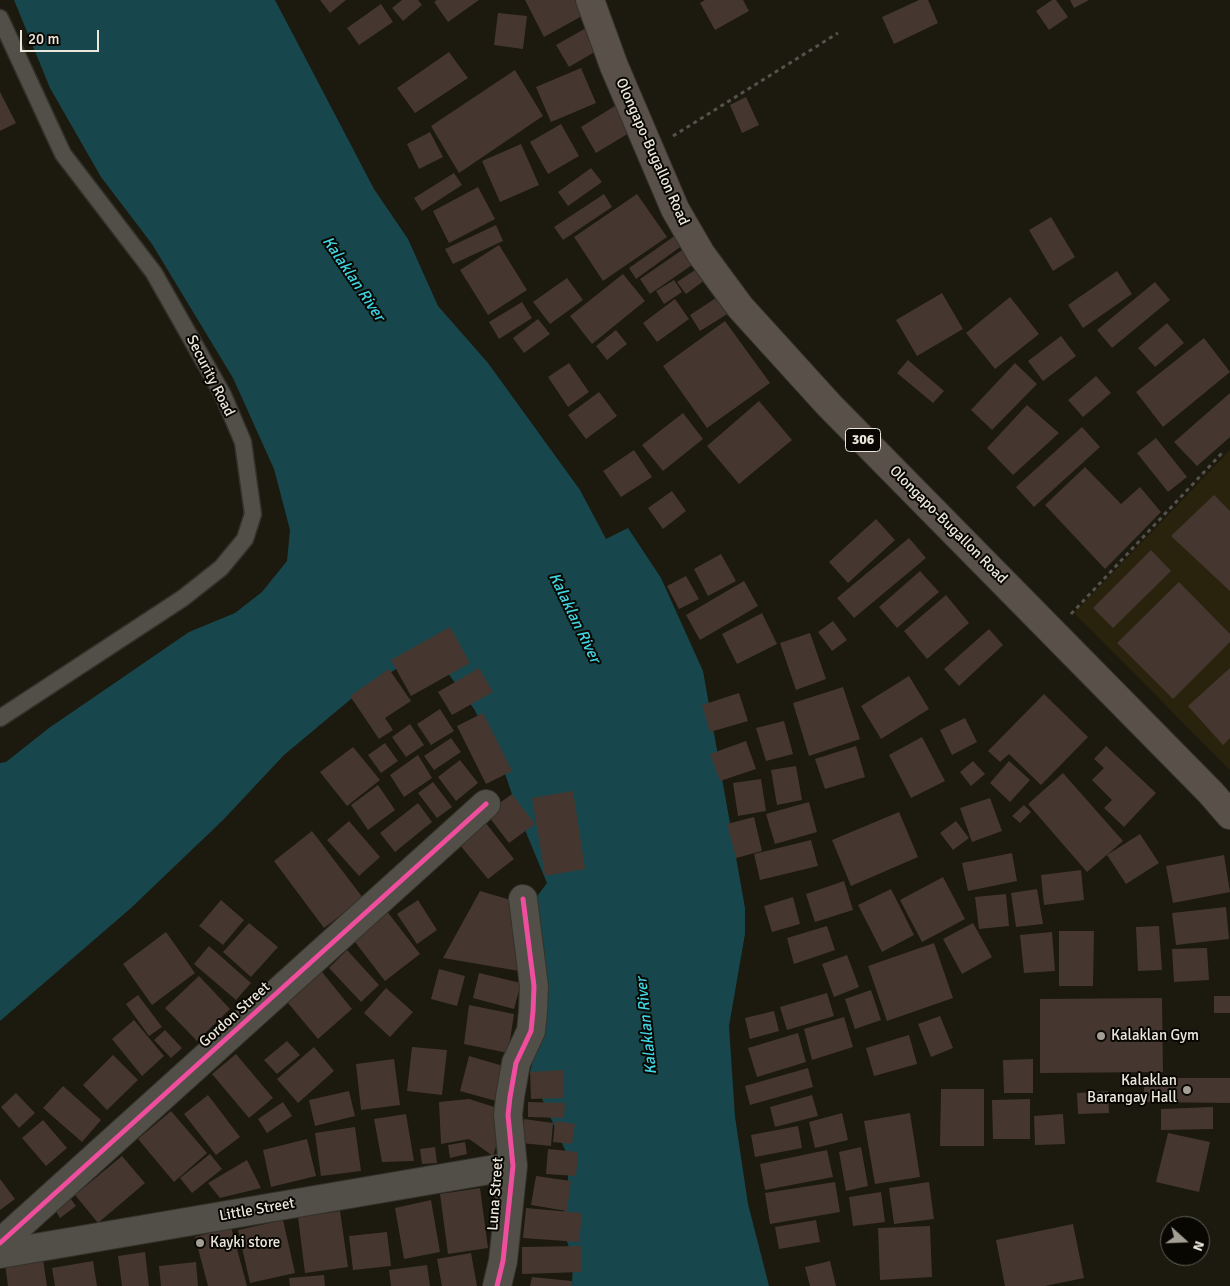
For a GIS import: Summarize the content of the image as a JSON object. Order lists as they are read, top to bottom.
{
  "streets": {
    "main road": ["Olongapo-Bugallon Road", "306"],
    "street": ["Gordon Street", "Luna Street", "Little Street"],
    "lane": ["Security Road"]
  },
  "crossings": [
    ["Luna Street", "Little Street"]
  ],
  "water": ["Kalaklan River"],
  "places": ["Kalaklan Gym", "Kalaklan Barangay Hall", "Kayki store"],
  "scale_bar": "20 m",
  "north": "right"
}
